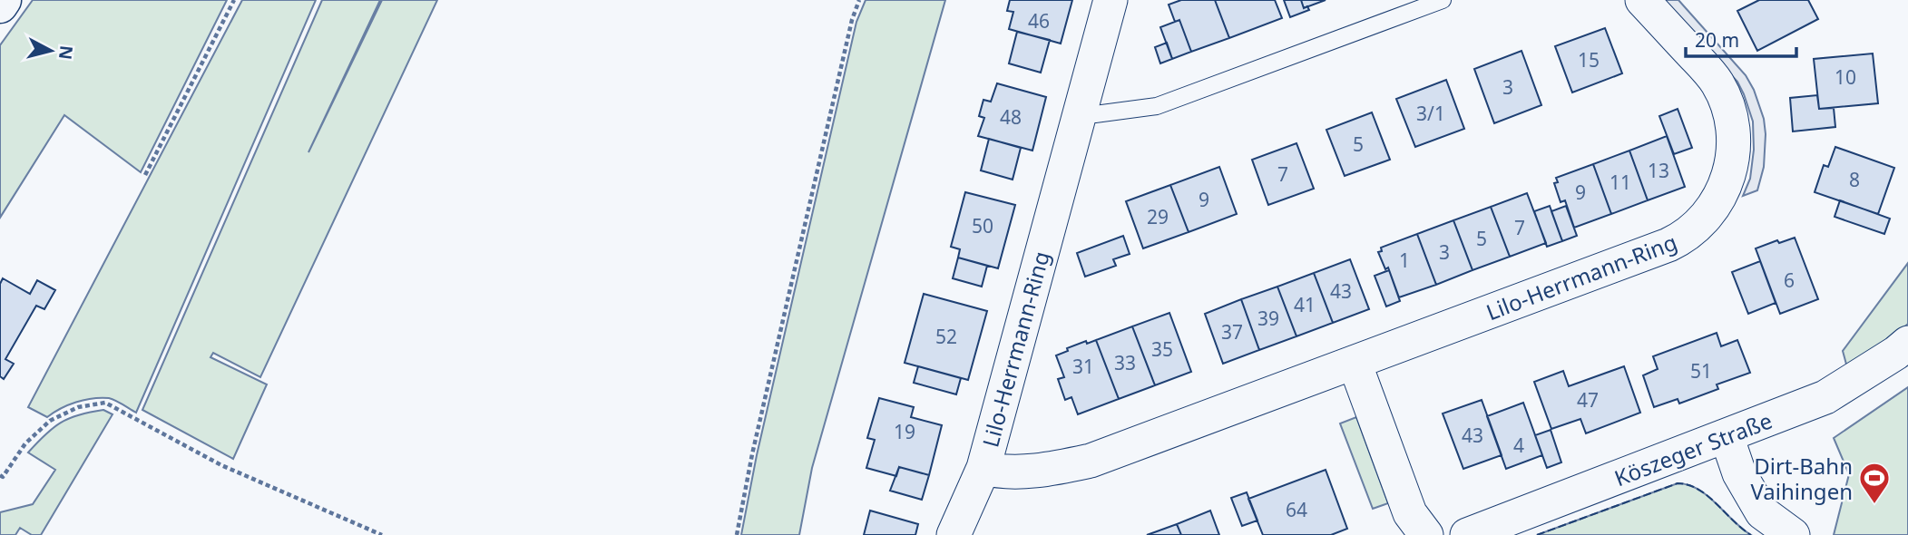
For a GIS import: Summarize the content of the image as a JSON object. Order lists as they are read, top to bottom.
{
  "streets": {
    "street": ["Lilo-Herrmann-Ring", "Köszeger Straße"]
  },
  "places": {
    "sports": ["Dirt-Bahn Vaihingen"]
  },
  "house_numbers": [
    "46",
    "15",
    "10",
    "3",
    "3/1",
    "48",
    "5",
    "13",
    "7",
    "8",
    "11",
    "9",
    "9",
    "29",
    "50",
    "7",
    "5",
    "3",
    "1",
    "6",
    "43",
    "41",
    "39",
    "37",
    "52",
    "35",
    "33",
    "31",
    "51",
    "47",
    "19",
    "43",
    "4",
    "64"
  ],
  "scale_bar": "20 m",
  "north": "right"
}
